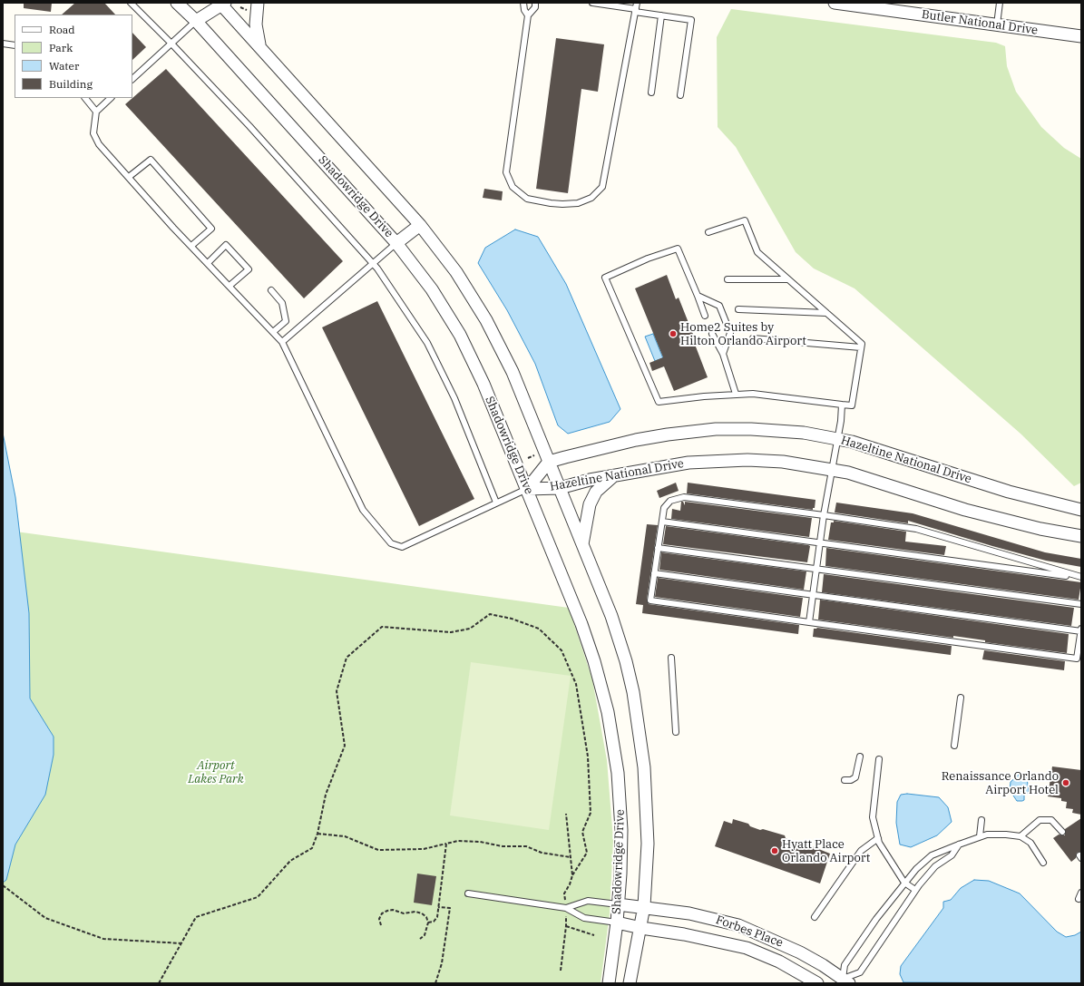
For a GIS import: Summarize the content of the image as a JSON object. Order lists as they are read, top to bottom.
{
  "streets": {
    "street": [
      "Butler National Drive",
      "Shadowridge Drive",
      "Hazeltine National Drive",
      "Forbes Place"
    ]
  },
  "crossings": [
    ["Shadowridge Drive", "Hazeltine National Drive"],
    ["Shadowridge Drive", "Forbes Place"]
  ],
  "parks": ["Airport Lakes Park"],
  "places": ["Home2 Suites by Hilton Orlando Airport", "Renaissance Orlando Airport Hotel", "Hyatt Place Orlando Airport"],
  "legend": [
    "Road",
    "Park",
    "Water",
    "Building"
  ]
}
